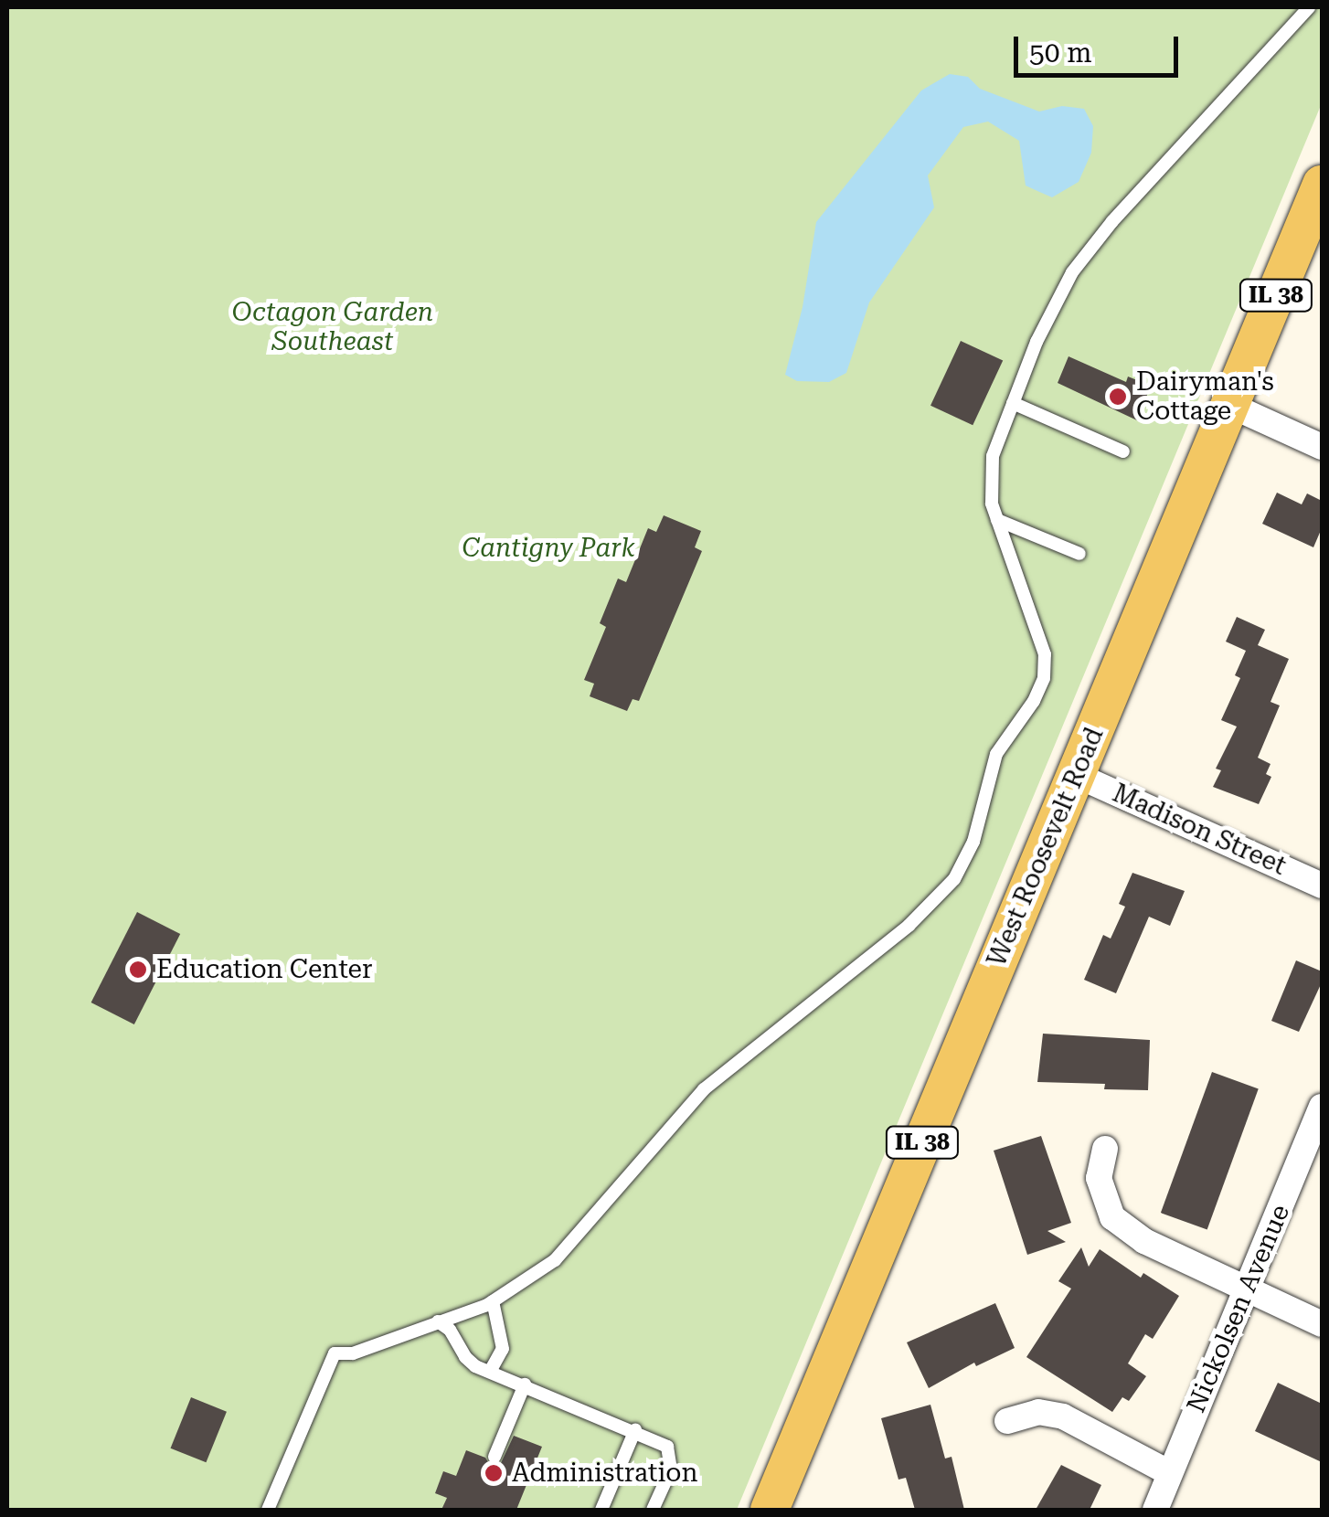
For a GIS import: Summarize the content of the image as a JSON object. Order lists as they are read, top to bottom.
{
  "streets": {
    "main road": ["IL 38", "West Roosevelt Road"],
    "street": ["Madison Street", "Nickolsen Avenue"]
  },
  "crossings": [
    ["Madison Street", "West Roosevelt Road"]
  ],
  "parks": ["Octagon Garden Southeast", "Cantigny Park"],
  "places": ["Dairyman's Cottage", "Education Center", "Administration"],
  "scale_bar": "50 m"
}
